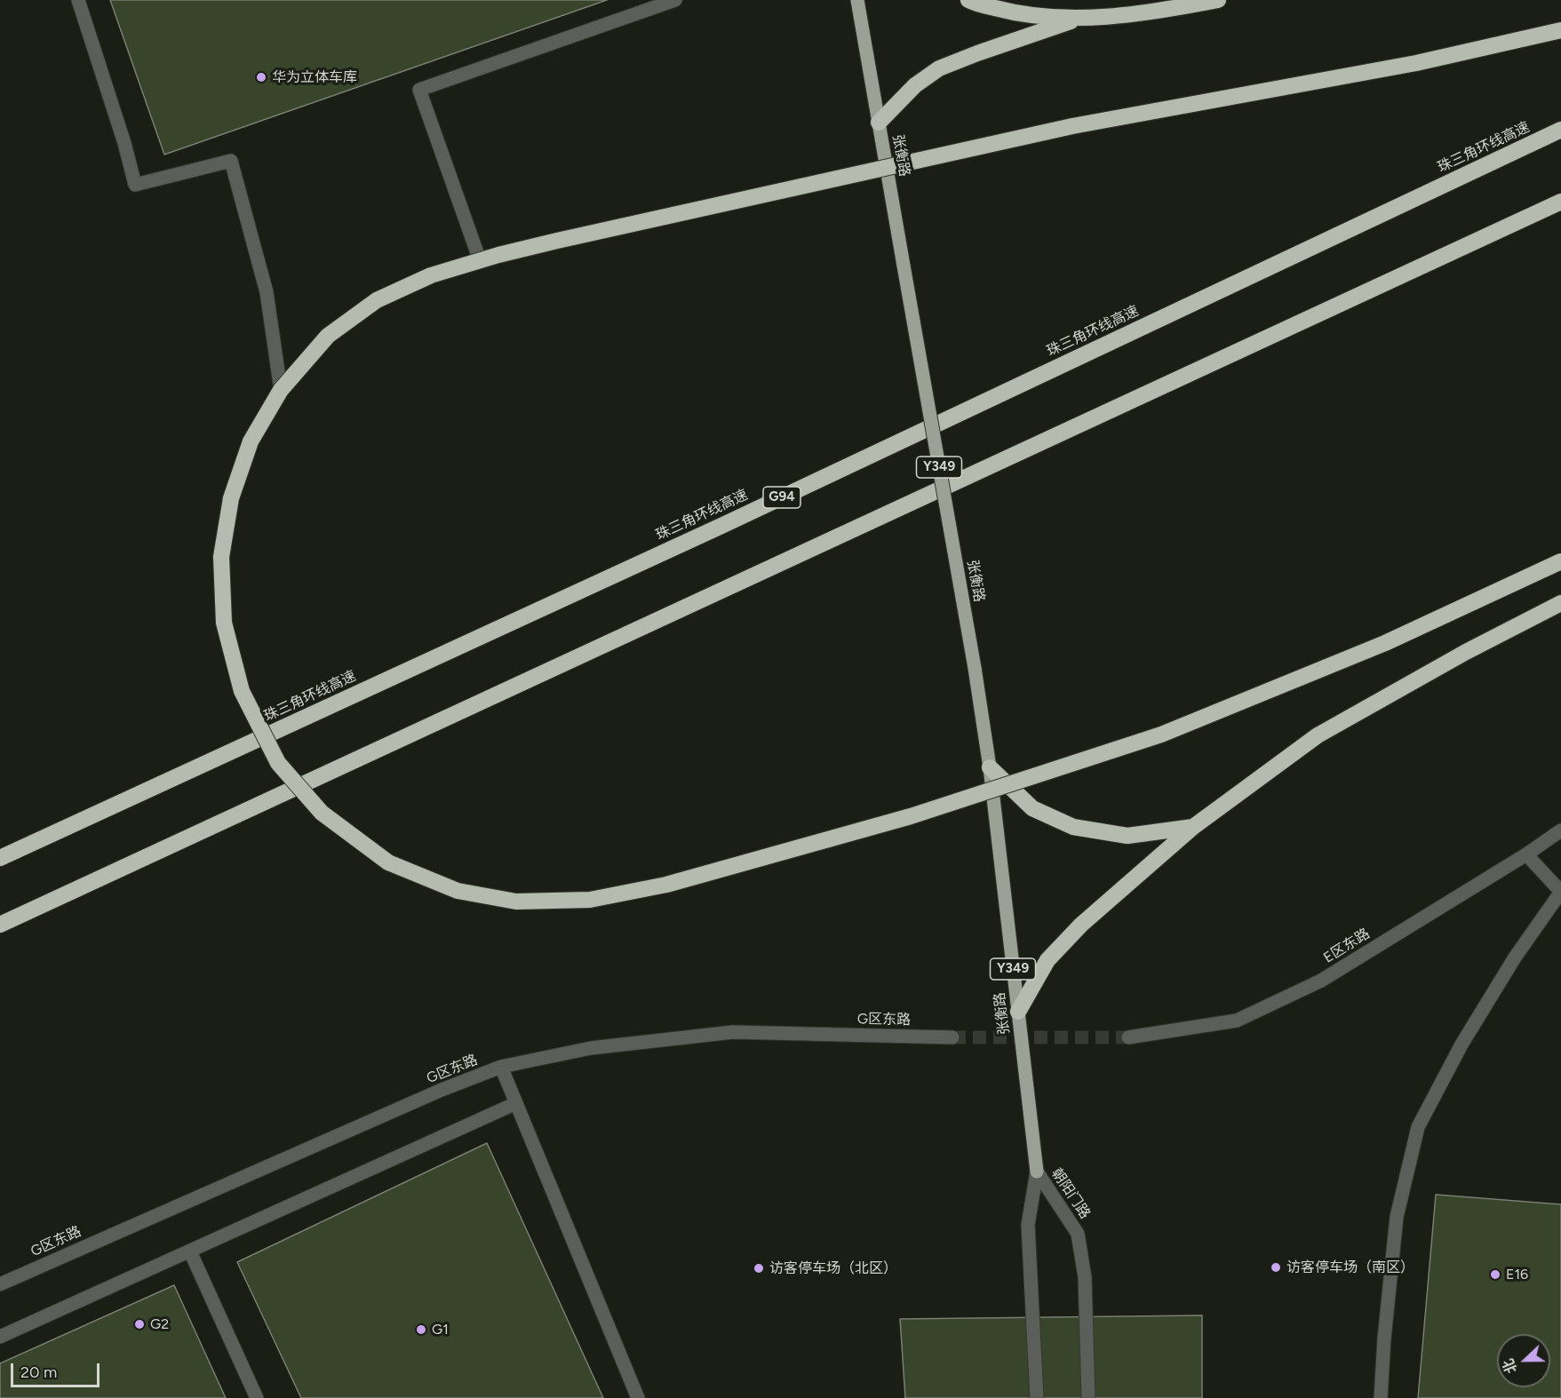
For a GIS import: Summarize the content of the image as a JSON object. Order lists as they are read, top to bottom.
{
  "streets": {
    "highway": ["珠三角环线高速", "G94"],
    "main road": ["张衡路", "Y349"],
    "street": ["E区东路", "G区东路", "朝阳门路"]
  },
  "crossings": [
    ["张衡路", "朝阳门路"]
  ],
  "places": [
    "华为立体车库",
    "访客停车场（南区）",
    "访客停车场（北区）",
    "E16",
    "G2",
    "G1"
  ],
  "scale_bar": "20 m",
  "north": "left"
}
